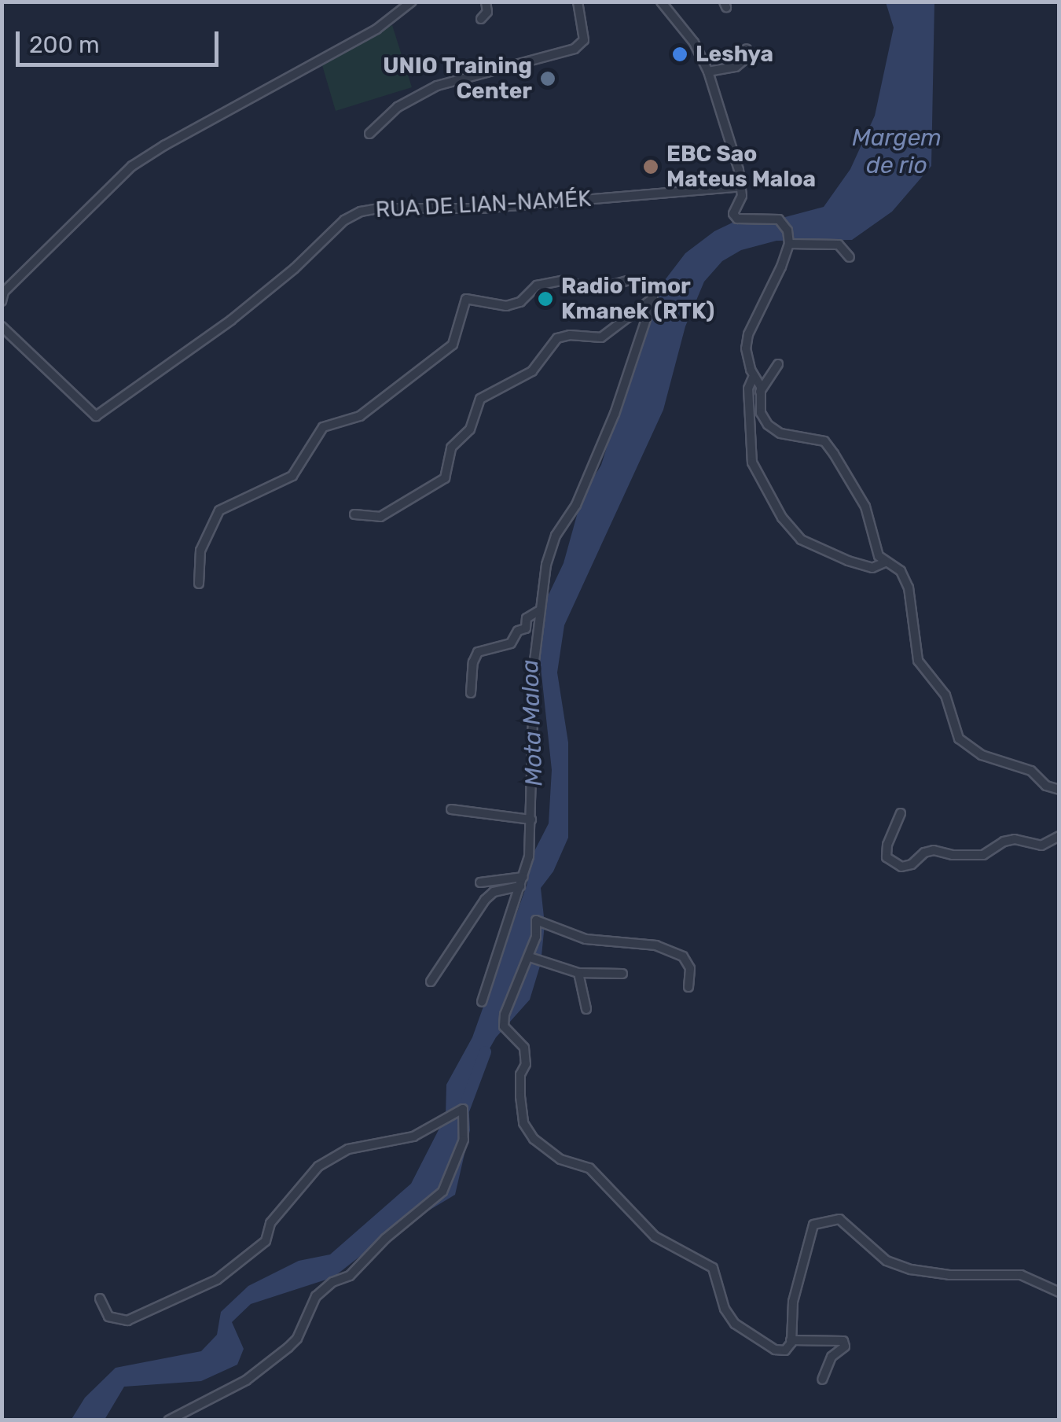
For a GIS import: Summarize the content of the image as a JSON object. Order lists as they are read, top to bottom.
{
  "streets": {
    "street": ["RUA DE LIAN-NAMÉK"]
  },
  "water": ["Margem de rio", "Mota Maloa"],
  "places": [
    "Leshya",
    "UNIO Training Center",
    "EBC Sao Mateus Maloa",
    "Radio Timor Kmanek (RTK)"
  ],
  "scale_bar": "200 m"
}
